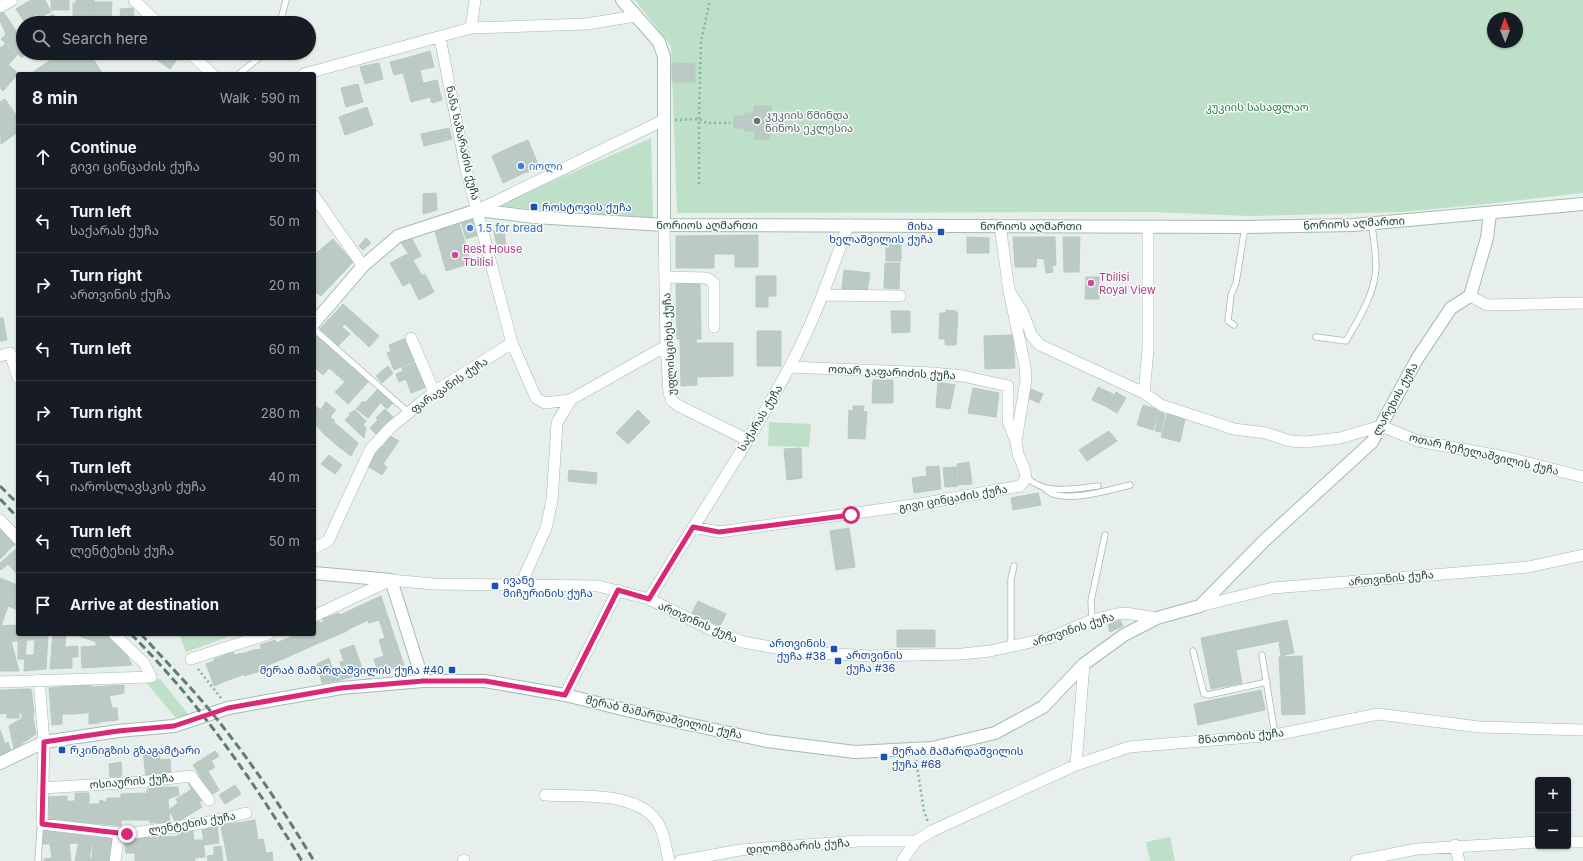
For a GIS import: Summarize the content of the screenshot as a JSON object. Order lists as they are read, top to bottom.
{
  "streets": {
    "street": [
      "ნანა ხაზარაძის ქუჩა",
      "ნორიოს აღმართი",
      "უფლისციხეს ქუჩა",
      "ოთარ ჯაფარიძის ქუჩა",
      "ფარავანის ქუჩა",
      "ლარეხის ქუჩა",
      "საქარას ქუჩა",
      "ოთარ ჩეჩელაშვილის ქუჩა",
      "გივი ცინცაძის ქუჩა",
      "ართვინის ქუჩა",
      "მერაბ მამარდაშვილის ქუჩა",
      "მნათობის ქუჩა",
      "ოსიაურის ქუჩა",
      "ლენტეხის ქუჩა",
      "დიღომბარის ქუჩა"
    ]
  },
  "crossings": [
    ["ნანა ხაზარაძის ქუჩა", "ნორიოს აღმართი"],
    ["ნანა ხაზარაძის ქუჩა", "ფარავანის ქუჩა"],
    ["ნორიოს აღმართი", "უფლისციხეს ქუჩა"],
    ["ნორიოს აღმართი", "საქარას ქუჩა"],
    ["უფლისციხეს ქუჩა", "საქარას ქუჩა"],
    ["ოთარ ჯაფარიძის ქუჩა", "საქარას ქუჩა"],
    ["ლარეხის ქუჩა", "ოთარ ჩეჩელაშვილის ქუჩა"],
    ["ლარეხის ქუჩა", "ართვინის ქუჩა"],
    ["ლარეხის ქუჩა", "მერაბ მამარდაშვილის ქუჩა"],
    ["საქარას ქუჩა", "გივი ცინცაძის ქუჩა"],
    ["საქარას ქუჩა", "ართვინის ქუჩა"],
    ["ართვინის ქუჩა", "მერაბ მამარდაშვილის ქუჩა"],
    ["მნათობის ქუჩა", "დიღომბარის ქუჩა"]
  ],
  "parks": ["კუკიის სასაფლაო"],
  "places": {
    "other": [
      "კუკიის წმინდა ნინოს ეკლესია",
      "იოლი",
      "1.5 for bread",
      "Rest House Tbilisi",
      "Tbilisi Royal View"
    ],
    "transit": [
      "როსტოვის ქუჩა",
      "მიხა ხელაშვილის ქუჩა",
      "ივანე მიჩურინის ქუჩა",
      "ართვინის ქუჩა #38",
      "ართვინის ქუჩა #36",
      "მერაბ მამარდაშვილის ქუჩა #40",
      "რკინიგზის გზაგამტარი",
      "მერაბ მამარდაშვილის ქუჩა #68"
    ]
  },
  "north": "top",
  "page": {
    "search": "Search here",
    "heading": ["8 min", "Walk · 590 m"],
    "list": [
      ["Continue", "გივი ცინცაძის ქუჩა", "90 m"],
      ["Turn left", "საქარას ქუჩა", "50 m"],
      ["Turn right", "ართვინის ქუჩა", "20 m"],
      ["Turn left", "60 m"],
      ["Turn right", "280 m"],
      ["Turn left", "იაროსლავსკის ქუჩა", "40 m"],
      ["Turn left", "ლენტეხის ქუჩა", "50 m"],
      "Arrive at destination"
    ],
    "map_buttons": ["+", "−"]
  }
}
